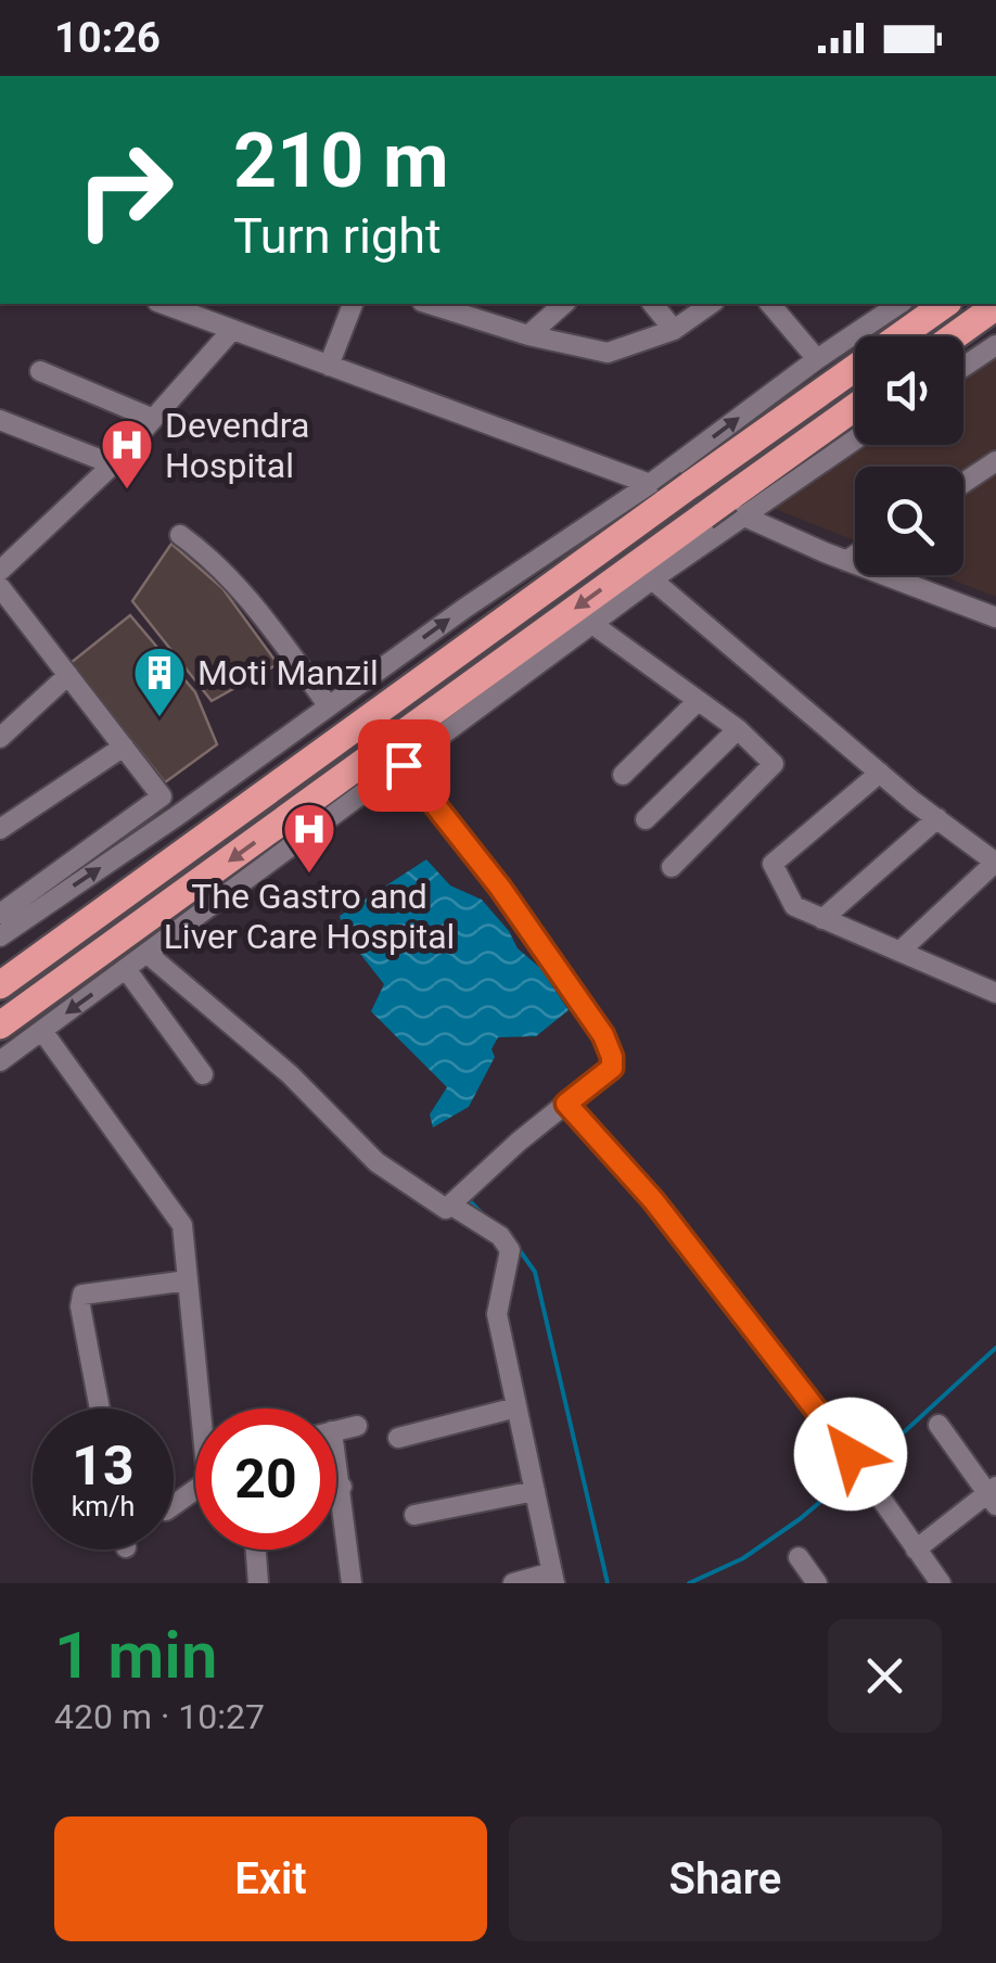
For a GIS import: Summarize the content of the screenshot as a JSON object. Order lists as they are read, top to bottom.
{
  "places": {
    "hospital": ["Devendra Hospital", "The Gastro and Liver Care Hospital"],
    "building": ["Moti Manzil"]
  },
  "page": {
    "status": "10:26",
    "turn": ["210 m", "Turn right"],
    "speed": "13 km/h",
    "limit": "20",
    "heading": ["1 min", "420 m · 10:27"],
    "buttons": ["Exit", "Share"]
  }
}
